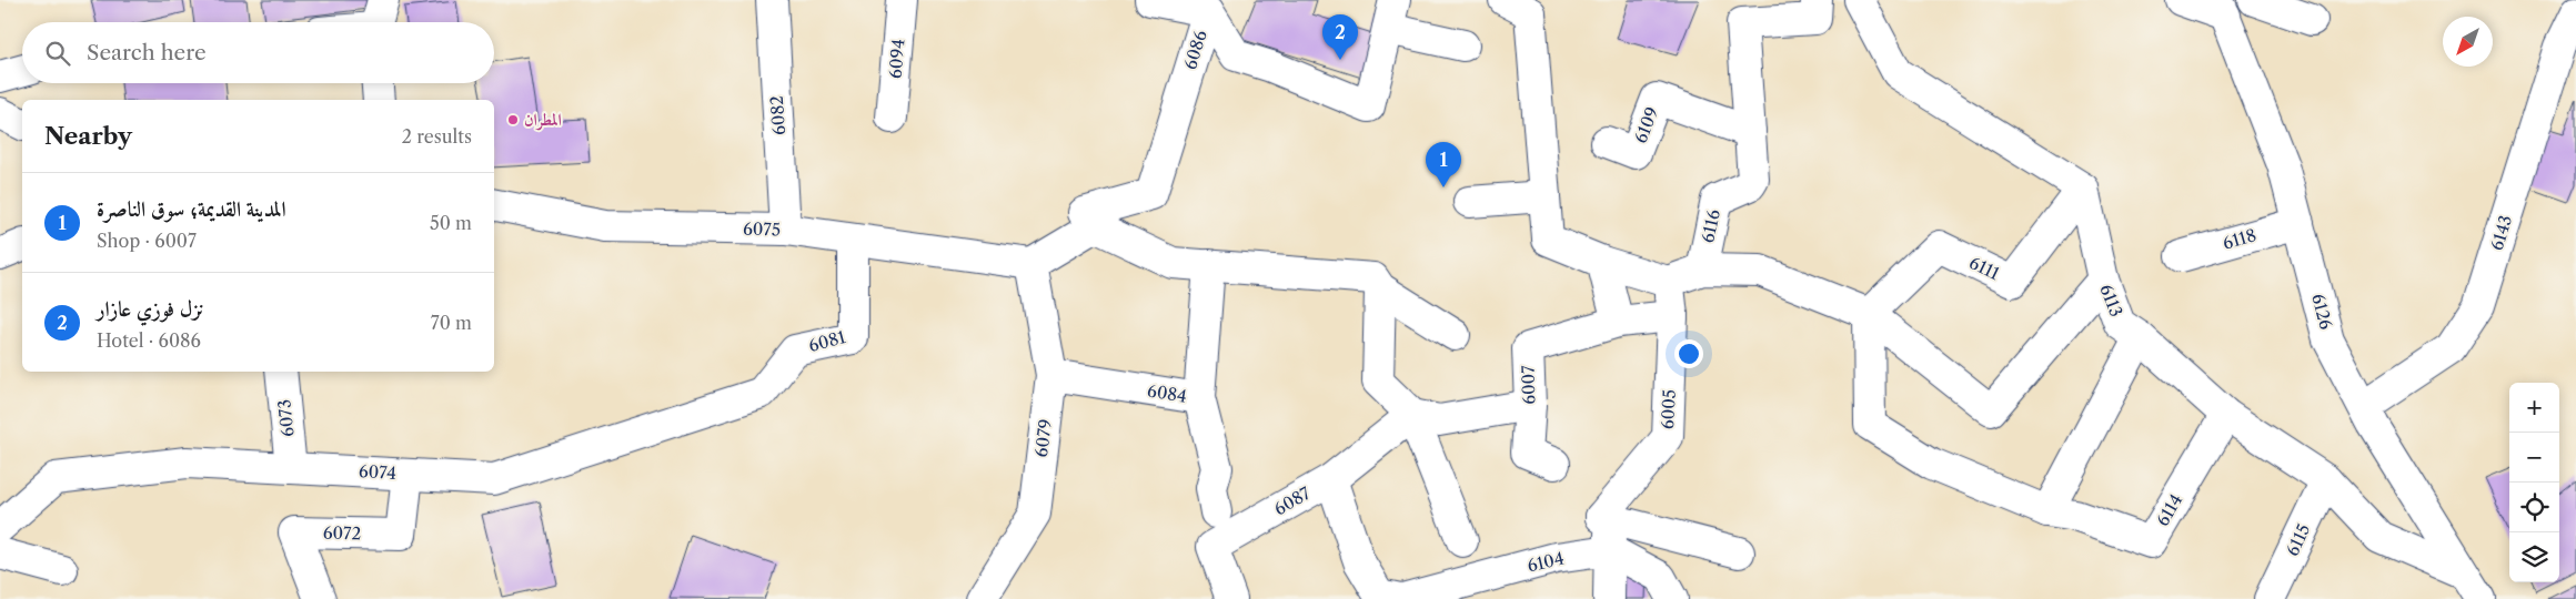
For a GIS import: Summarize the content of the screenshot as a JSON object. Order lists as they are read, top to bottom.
{
  "streets": {
    "street": [
      "6086",
      "6094",
      "6082",
      "6109",
      "6116",
      "6075",
      "6143",
      "6118",
      "6111",
      "6113",
      "6126",
      "6081",
      "6007",
      "6084",
      "6005",
      "6073",
      "6079",
      "6074",
      "6087",
      "6114",
      "6072",
      "6115",
      "6104"
    ]
  },
  "crossings": [
    ["6082", "6075"],
    ["6109", "6116"],
    ["6075", "6081"],
    ["6075", "6079"],
    ["6143", "6126"],
    ["6118", "6126"],
    ["6111", "6113"],
    ["6113", "6126"],
    ["6113", "6114"],
    ["6113", "6115"],
    ["6081", "6074"],
    ["6007", "6005"],
    ["6084", "6079"],
    ["6073", "6074"],
    ["6074", "6072"],
    ["6087", "6104"]
  ],
  "places": ["المطران"],
  "north": "bottom left",
  "page": {
    "pins": ["2", "1"],
    "search": "Search here",
    "heading": ["Nearby", "2 results"],
    "list": [
      {
        "mark": "1",
        "name": "المدينة القديمة؛ سوق الناصرة",
        "note": "Shop · 6007",
        "value": "50 m"
      },
      {
        "mark": "2",
        "name": "نزل فوزي عازار",
        "note": "Hotel · 6086",
        "value": "70 m"
      }
    ],
    "map_buttons": ["+", "−"]
  }
}
